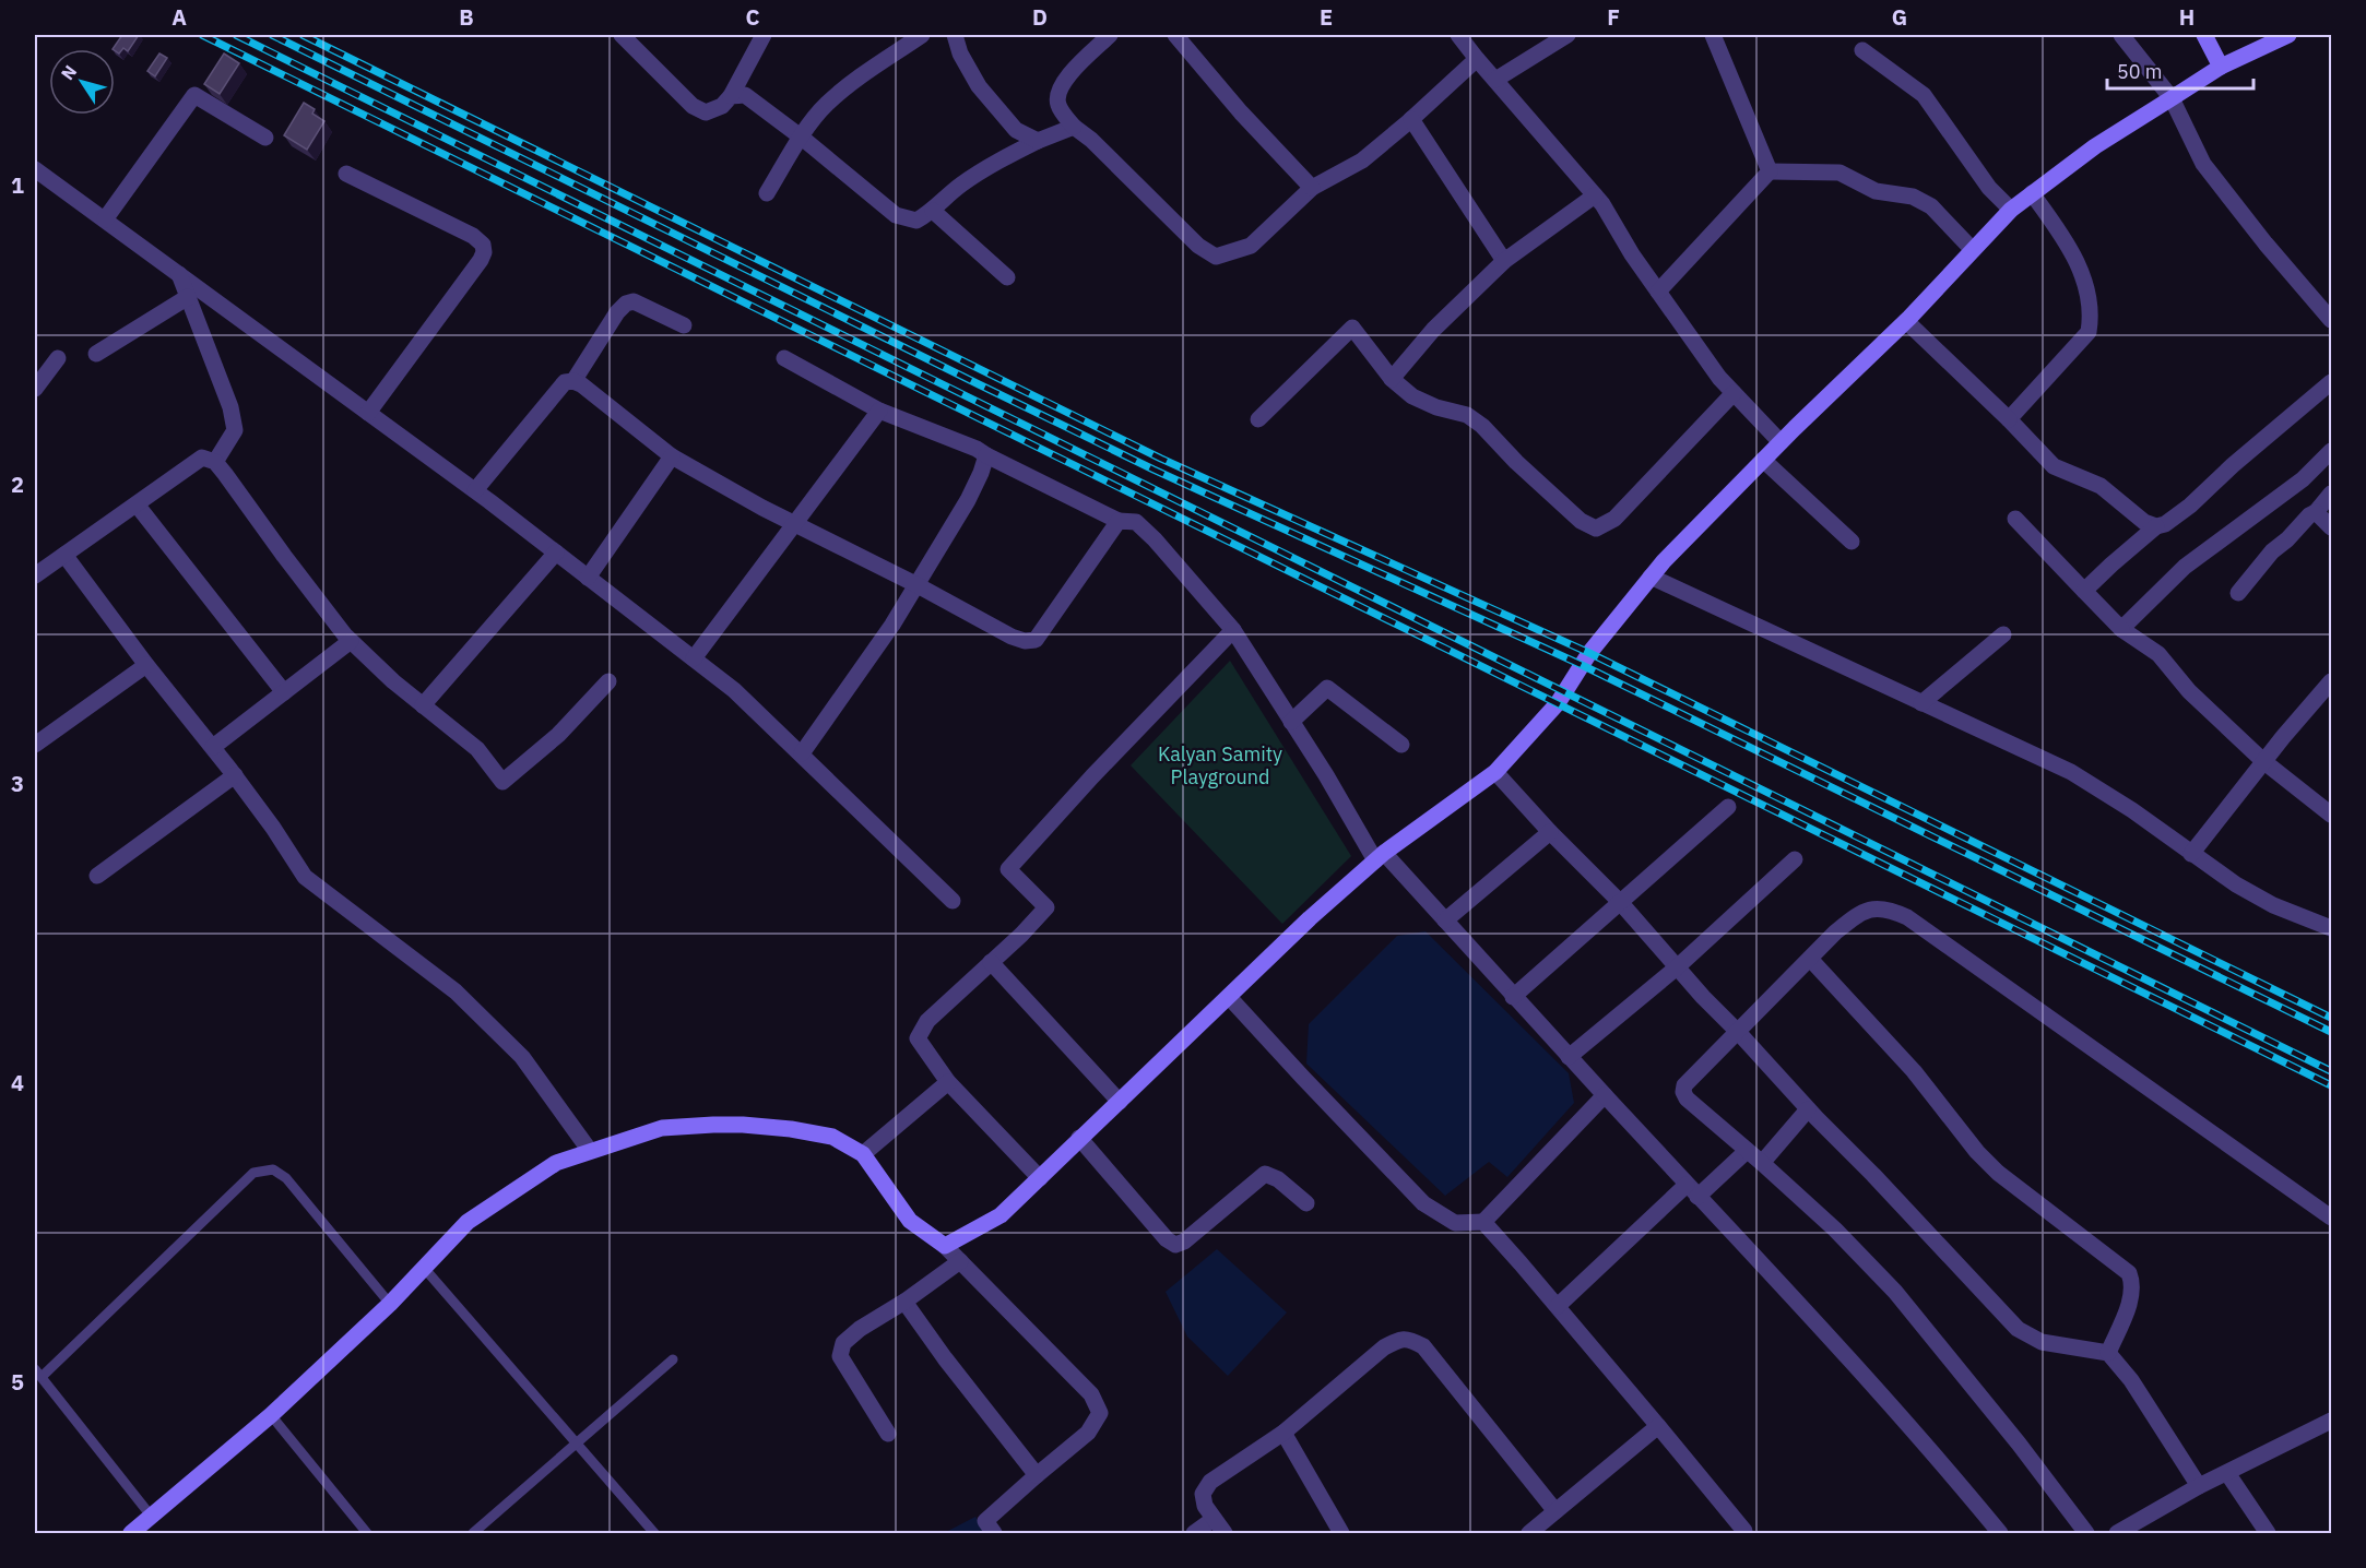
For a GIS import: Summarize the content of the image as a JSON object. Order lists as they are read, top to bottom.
{
  "parks": ["Kalyan Samity Playground"],
  "scale_bar": "50 m",
  "north": "top left",
  "grid": {
    "columns": [
      "A",
      "B",
      "C",
      "D",
      "E",
      "F",
      "G",
      "H"
    ],
    "rows": [
      "1",
      "2",
      "3",
      "4",
      "5"
    ]
  }
}
